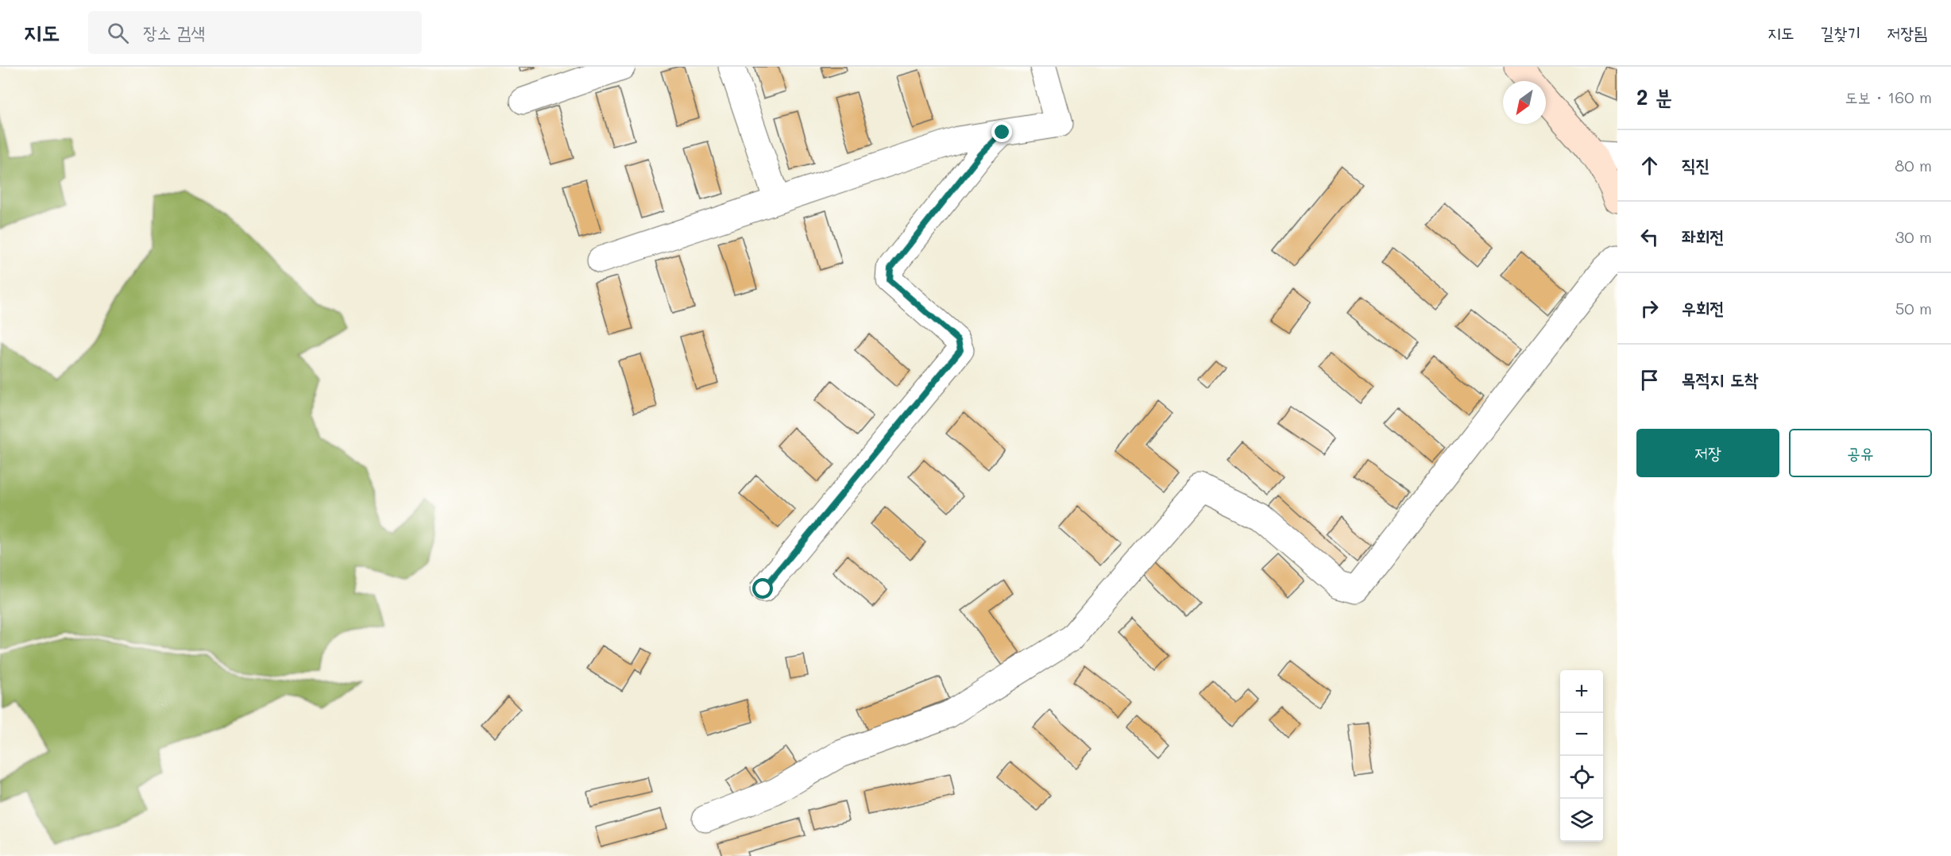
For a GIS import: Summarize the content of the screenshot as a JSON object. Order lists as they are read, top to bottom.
{
  "north": "bottom left",
  "page": {
    "header": "지도",
    "search": "장소 검색",
    "nav": ["지도", "길찾기", "저장됨"],
    "heading": ["2 분", "도보 · 160 m"],
    "list": [
      ["직진", "80 m"],
      ["좌회전", "30 m"],
      ["우회전", "50 m"],
      "목적지 도착"
    ],
    "buttons": ["저장", "공유"],
    "map_buttons": ["+", "−"]
  }
}
